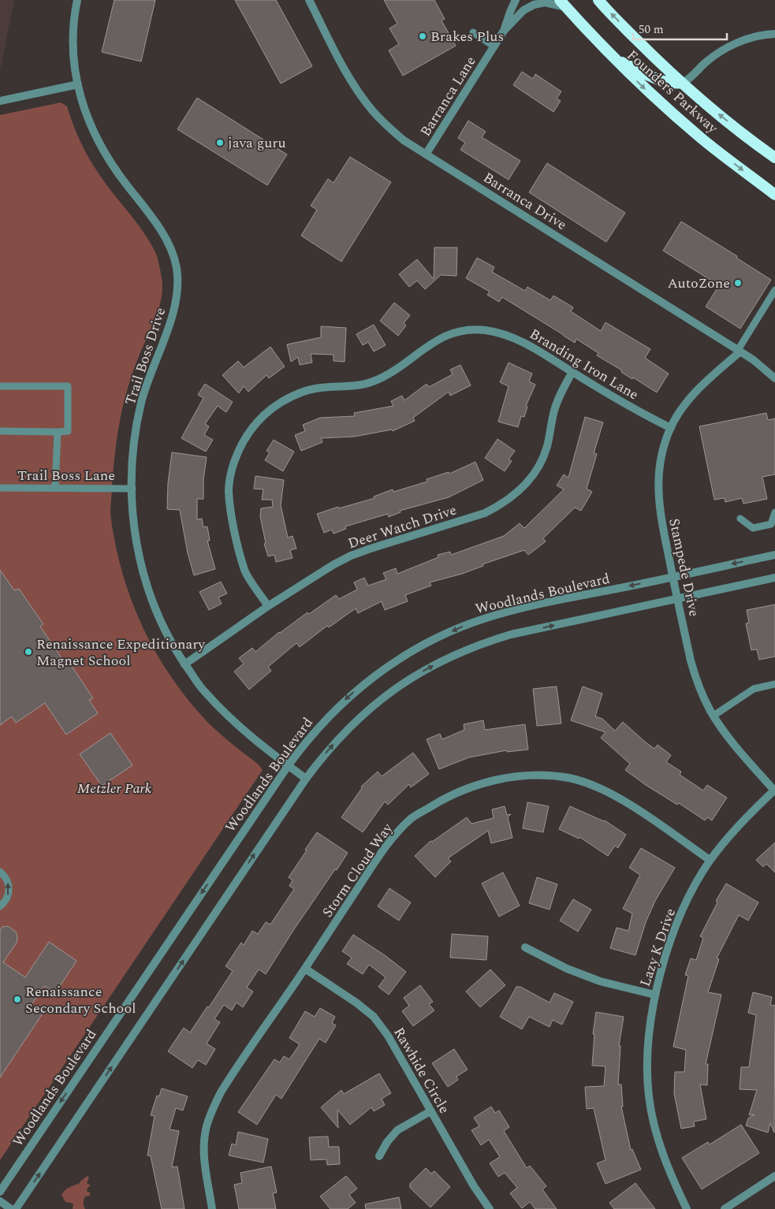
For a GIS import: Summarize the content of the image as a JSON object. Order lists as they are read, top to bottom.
{
  "streets": {
    "highway": ["Founders Parkway"],
    "street": [
      "Barranca Lane",
      "Barranca Drive",
      "Trail Boss Drive",
      "Branding Iron Lane",
      "Deer Watch Drive",
      "Stampede Drive",
      "Woodlands Boulevard",
      "Storm Cloud Way",
      "Lazy K Drive",
      "Rawhide Circle"
    ],
    "lane": ["Trail Boss Lane"]
  },
  "crossings": [
    ["Founders Parkway", "Barranca Lane"],
    ["Barranca Lane", "Barranca Drive"],
    ["Barranca Drive", "Stampede Drive"],
    ["Trail Boss Drive", "Trail Boss Lane"],
    ["Trail Boss Drive", "Deer Watch Drive"],
    ["Trail Boss Drive", "Woodlands Boulevard"],
    ["Branding Iron Lane", "Deer Watch Drive"],
    ["Branding Iron Lane", "Stampede Drive"],
    ["Stampede Drive", "Woodlands Boulevard"],
    ["Stampede Drive", "Lazy K Drive"],
    ["Storm Cloud Way", "Lazy K Drive"],
    ["Storm Cloud Way", "Rawhide Circle"]
  ],
  "parks": ["Metzler Park"],
  "places": [
    "Brakes Plus",
    "java guru",
    "AutoZone",
    "Renaissance Expeditionary Magnet School",
    "Renaissance Secondary School"
  ],
  "scale_bar": "50 m"
}
